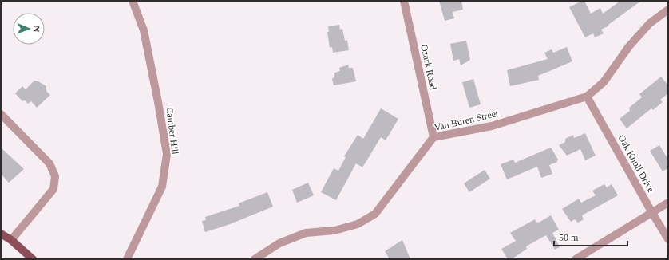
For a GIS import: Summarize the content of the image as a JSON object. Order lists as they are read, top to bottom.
{
  "streets": {
    "street": [
      "Ozark Road",
      "Van Buren Street",
      "Camber Hill",
      "Oak Knoll Drive"
    ]
  },
  "crossings": [
    ["Ozark Road", "Van Buren Street"],
    ["Van Buren Street", "Oak Knoll Drive"]
  ],
  "scale_bar": "50 m",
  "north": "right"
}
